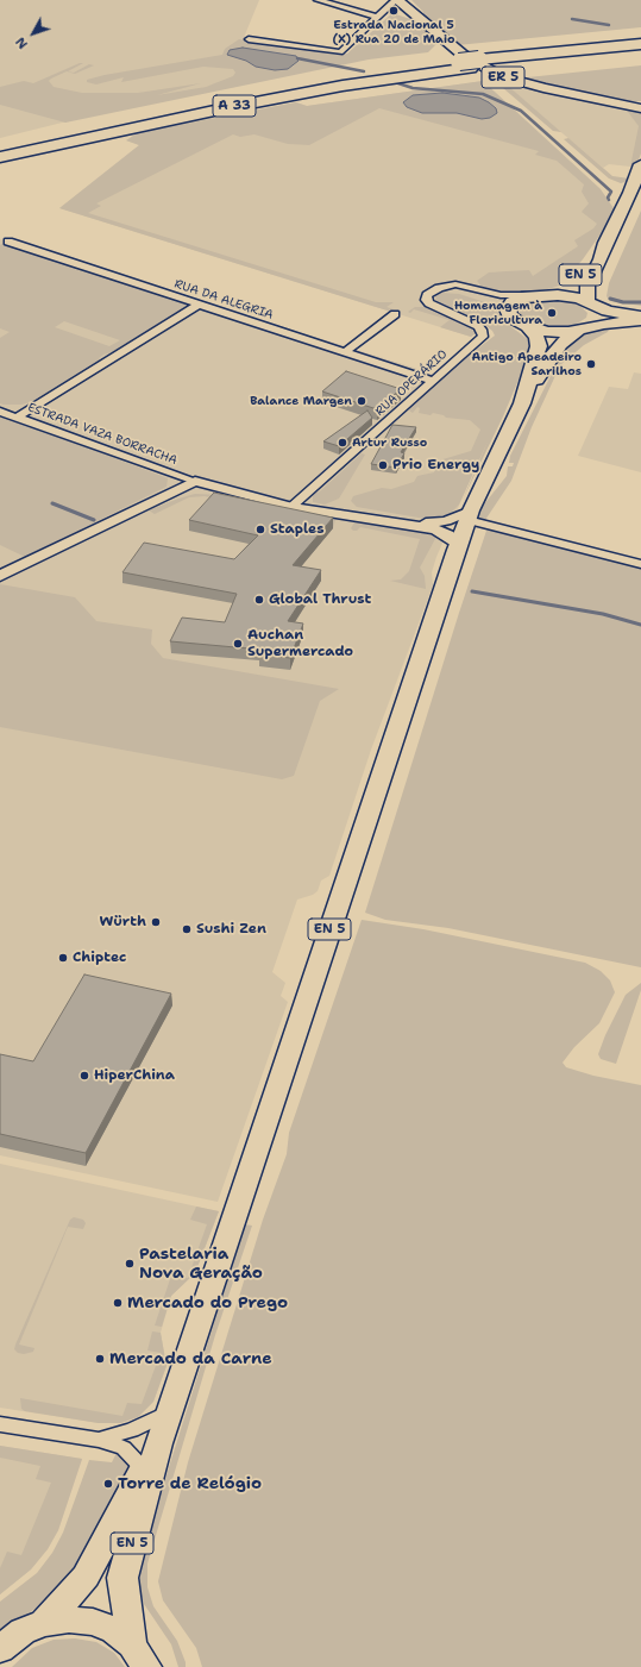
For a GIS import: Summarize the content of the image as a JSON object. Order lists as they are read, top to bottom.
{
  "streets": {
    "highway": ["A 33"],
    "main road": ["ER 5", "EN 5"],
    "street": ["RUA DA ALEGRIA", "RUA OPERÁRIO", "ESTRADA VAZA BORRACHA"]
  },
  "crossings": [
    ["RUA DA ALEGRIA", "RUA OPERÁRIO"]
  ],
  "places": [
    "Estrada Nacional 5 (X) Rua 20 de Maio",
    "Homenagem à Floricultura",
    "Antigo Apeadeiro Sarilhos",
    "Balance Margen",
    "Artur Russo",
    "Prio Energy",
    "Staples",
    "Global Thrust",
    "Auchan Supermercado",
    "Würth",
    "Sushi Zen",
    "Chiptec",
    "HiperChina",
    "Pastelaria Nova Geração",
    "Mercado do Prego",
    "Mercado da Carne",
    "Torre de Relógio"
  ],
  "north": "bottom left"
}
